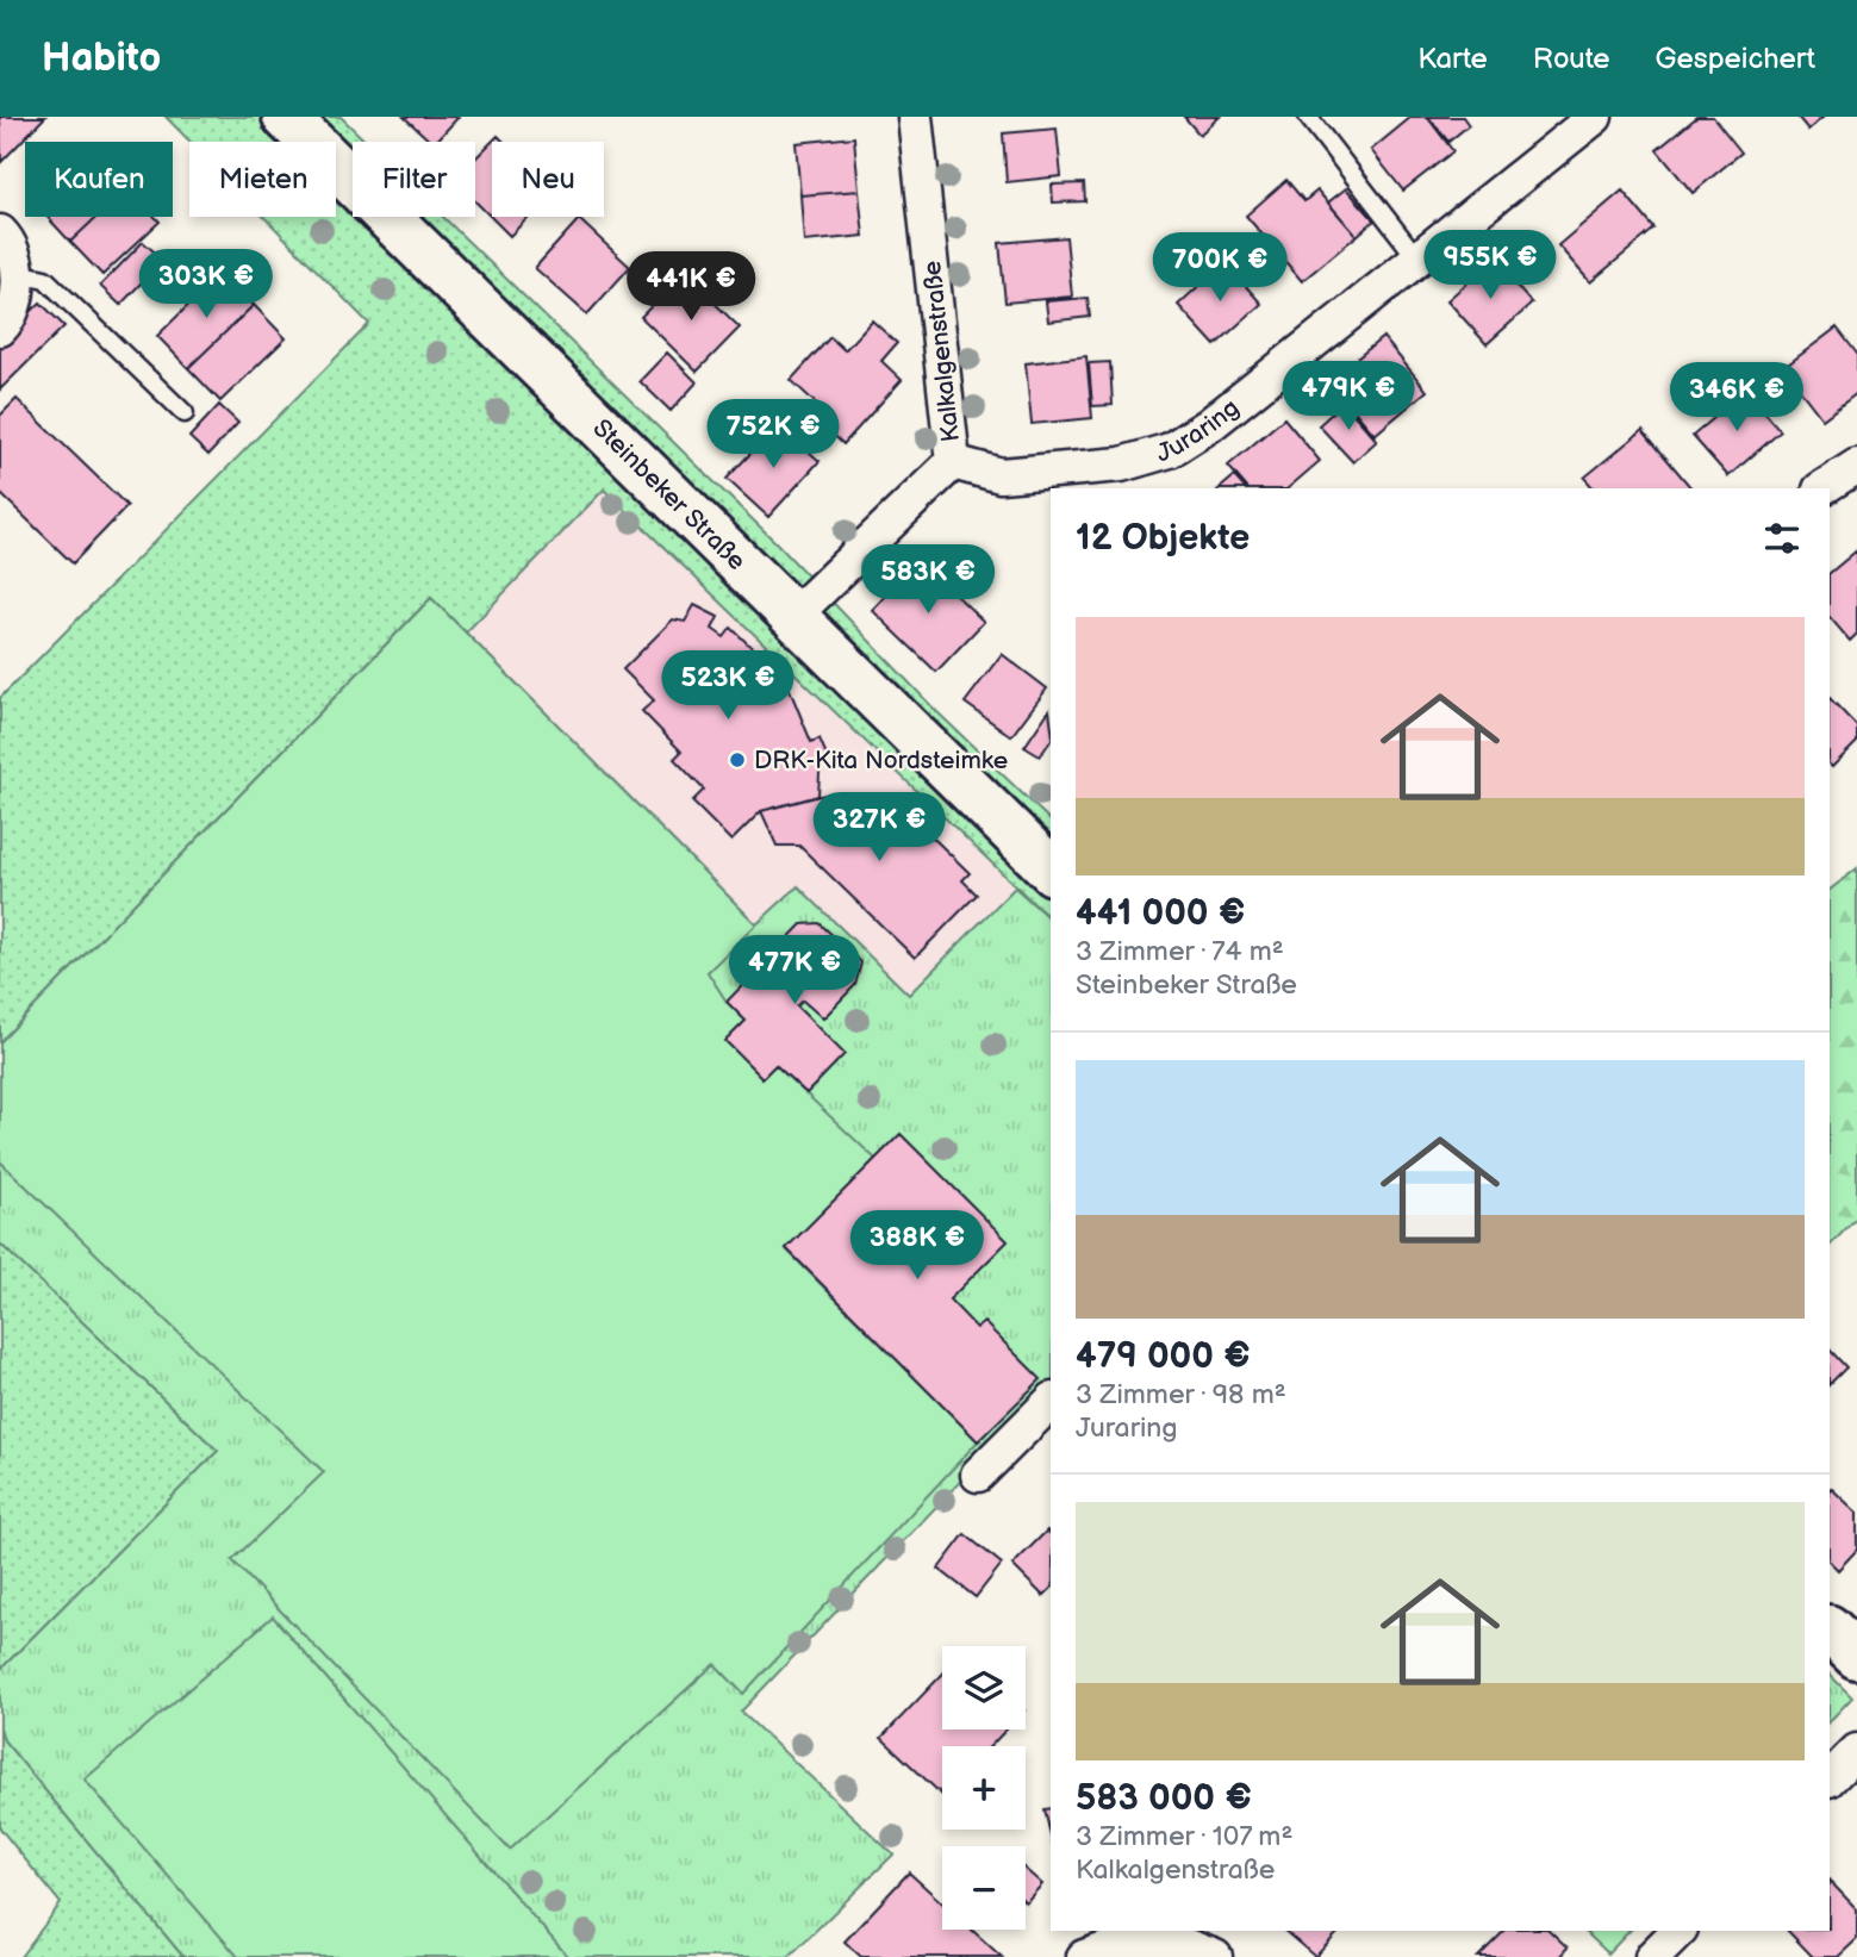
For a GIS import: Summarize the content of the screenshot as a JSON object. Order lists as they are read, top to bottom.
{
  "streets": {
    "street": ["Kalkalgenstraße", "Juraring", "Steinbeker Straße"]
  },
  "crossings": [
    ["Kalkalgenstraße", "Juraring"],
    ["Kalkalgenstraße", "Steinbeker Straße"]
  ],
  "places": ["DRK-Kita Nordsteimke"],
  "page": {
    "header": "Habito",
    "nav": ["Karte", "Route", "Gespeichert"],
    "chip": [
      "Kaufen",
      "Mieten",
      "Filter",
      "Neu"
    ],
    "price": [
      "955K €",
      "700K €",
      "303K €",
      "441K €",
      "479K €",
      "346K €",
      "752K €",
      "583K €",
      "523K €",
      "327K €",
      "477K €",
      "388K €"
    ],
    "heading": "12 Objekte",
    "list": [
      {
        "name": "441 000 €",
        "note": "3 Zimmer · 74 m² · Steinbeker Straße"
      },
      {
        "name": "479 000 €",
        "note": "3 Zimmer · 98 m² · Juraring"
      },
      {
        "name": "583 000 €",
        "note": "3 Zimmer · 107 m² · Kalkalgenstraße"
      }
    ],
    "map_buttons": ["+", "−"]
  }
}
